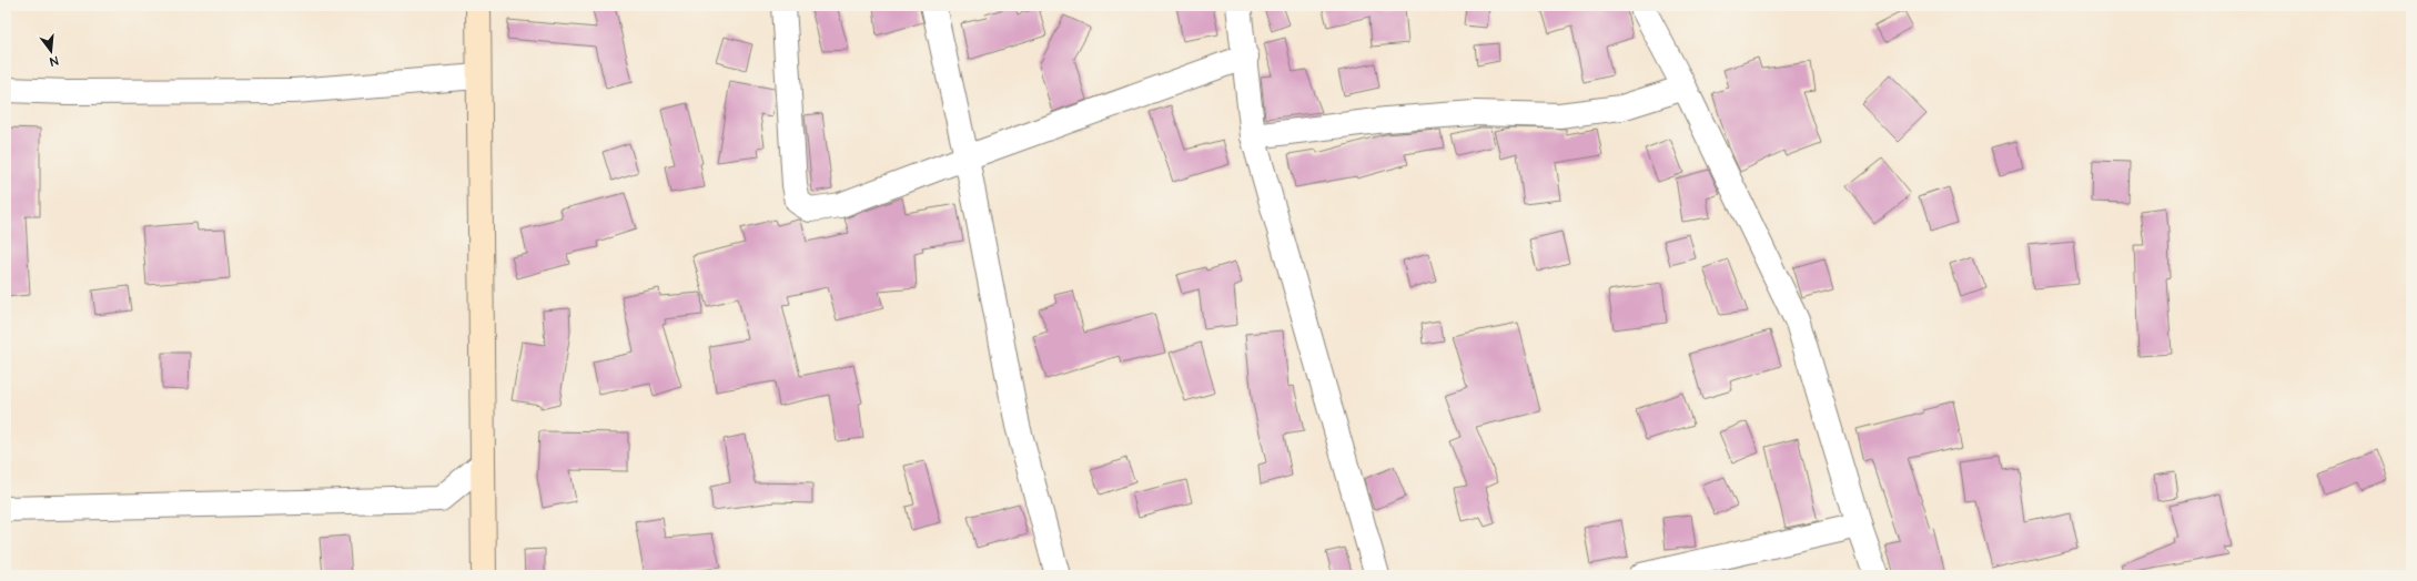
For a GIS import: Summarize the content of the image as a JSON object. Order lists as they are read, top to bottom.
{
  "north": "bottom"
}
